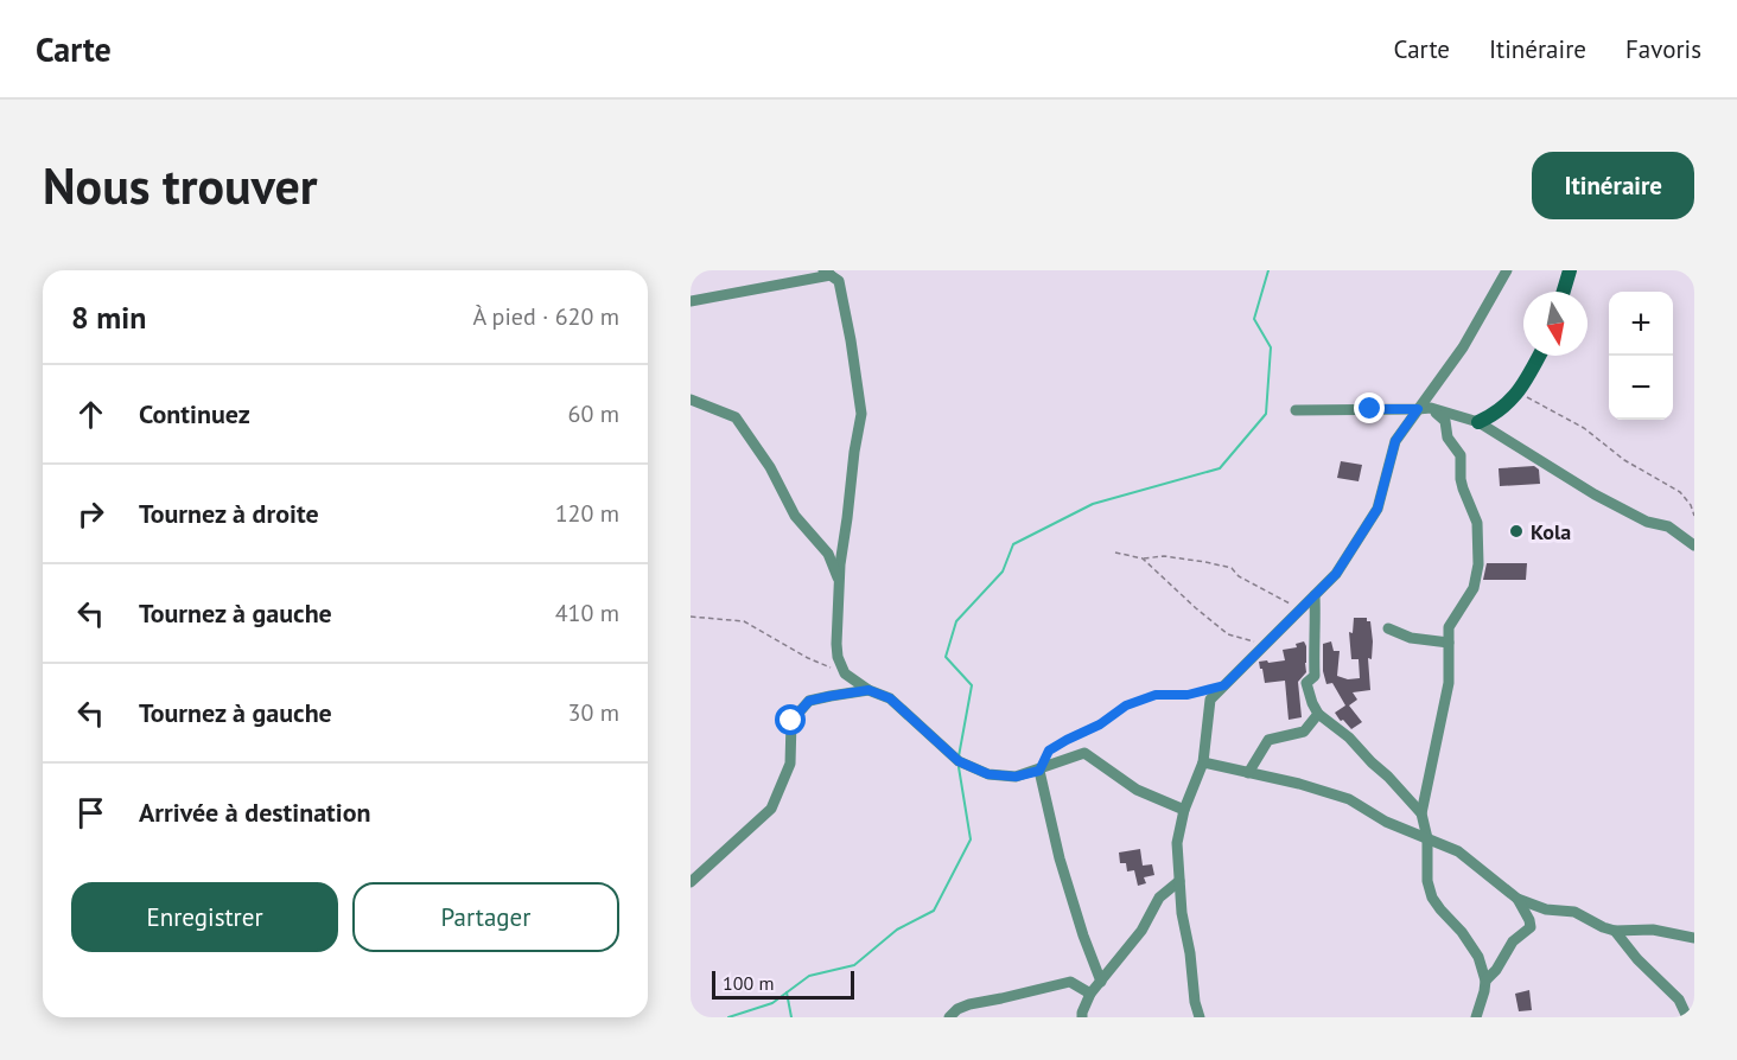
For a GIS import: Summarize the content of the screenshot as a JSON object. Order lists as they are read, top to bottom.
{
  "places": ["Kola"],
  "scale_bar": "100 m",
  "north": "bottom",
  "page": {
    "header": "Carte",
    "nav": ["Carte", "Itinéraire", "Favoris"],
    "buttons": [
      "Itinéraire",
      ["Enregistrer", "Partager"]
    ],
    "title": "Nous trouver",
    "heading": ["8 min", "À pied · 620 m"],
    "map_buttons": ["+", "−"],
    "list": [
      ["Continuez", "60 m"],
      ["Tournez à droite", "120 m"],
      ["Tournez à gauche", "410 m"],
      ["Tournez à gauche", "30 m"],
      "Arrivée à destination"
    ],
    "scale": "100 m"
  }
}
